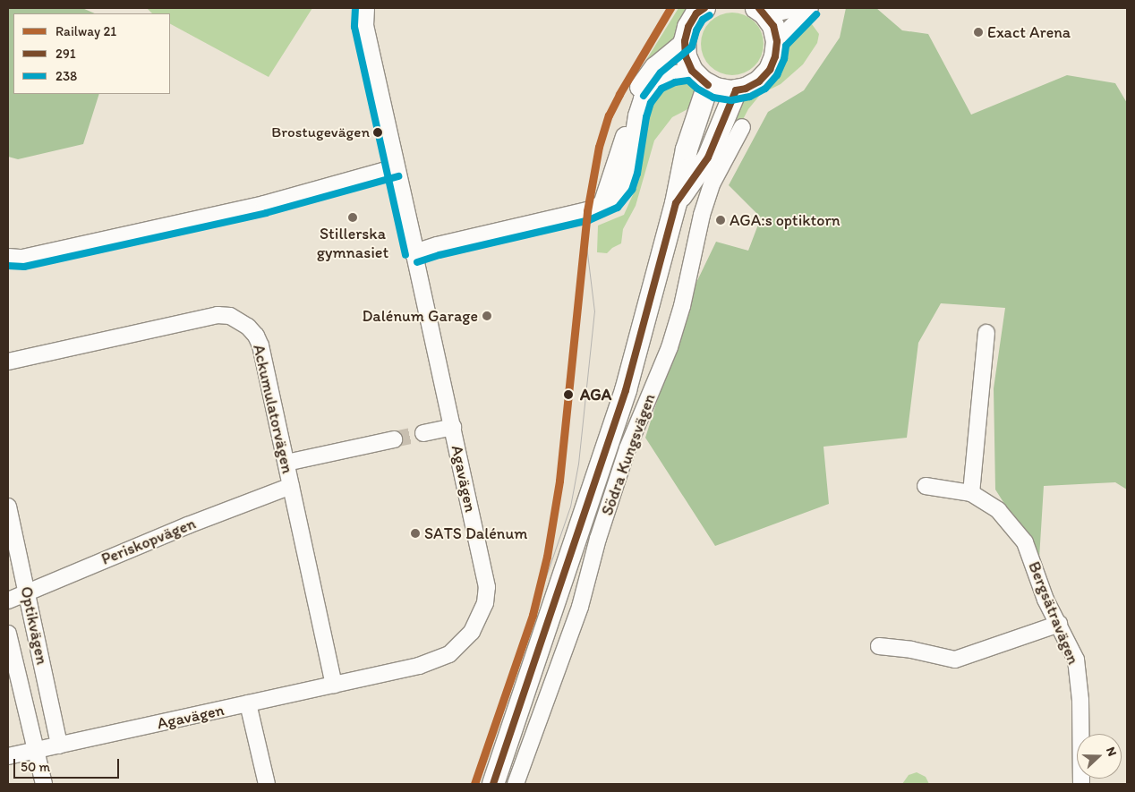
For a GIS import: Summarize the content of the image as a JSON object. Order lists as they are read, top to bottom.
{
  "streets": {
    "main road": ["Södra Kungsvägen"],
    "street": [
      "Ackumulatorvägen",
      "Agavägen",
      "Periskopvägen",
      "Bergsätravägen",
      "Optikvägen"
    ]
  },
  "crossings": [
    ["Ackumulatorvägen", "Agavägen"],
    ["Ackumulatorvägen", "Periskopvägen"],
    ["Agavägen", "Optikvägen"],
    ["Periskopvägen", "Optikvägen"]
  ],
  "places": [
    "Exact Arena",
    "Brostugevägen",
    "Stillerska gymnasiet",
    "AGA:s optiktorn",
    "Dalénum Garage",
    "AGA",
    "SATS Dalénum"
  ],
  "lines": ["rail line 21", "transit line 291", "transit line 238"],
  "legend": ["Railway 21", "291", "238"],
  "scale_bar": "50 m",
  "north": "right"
}
